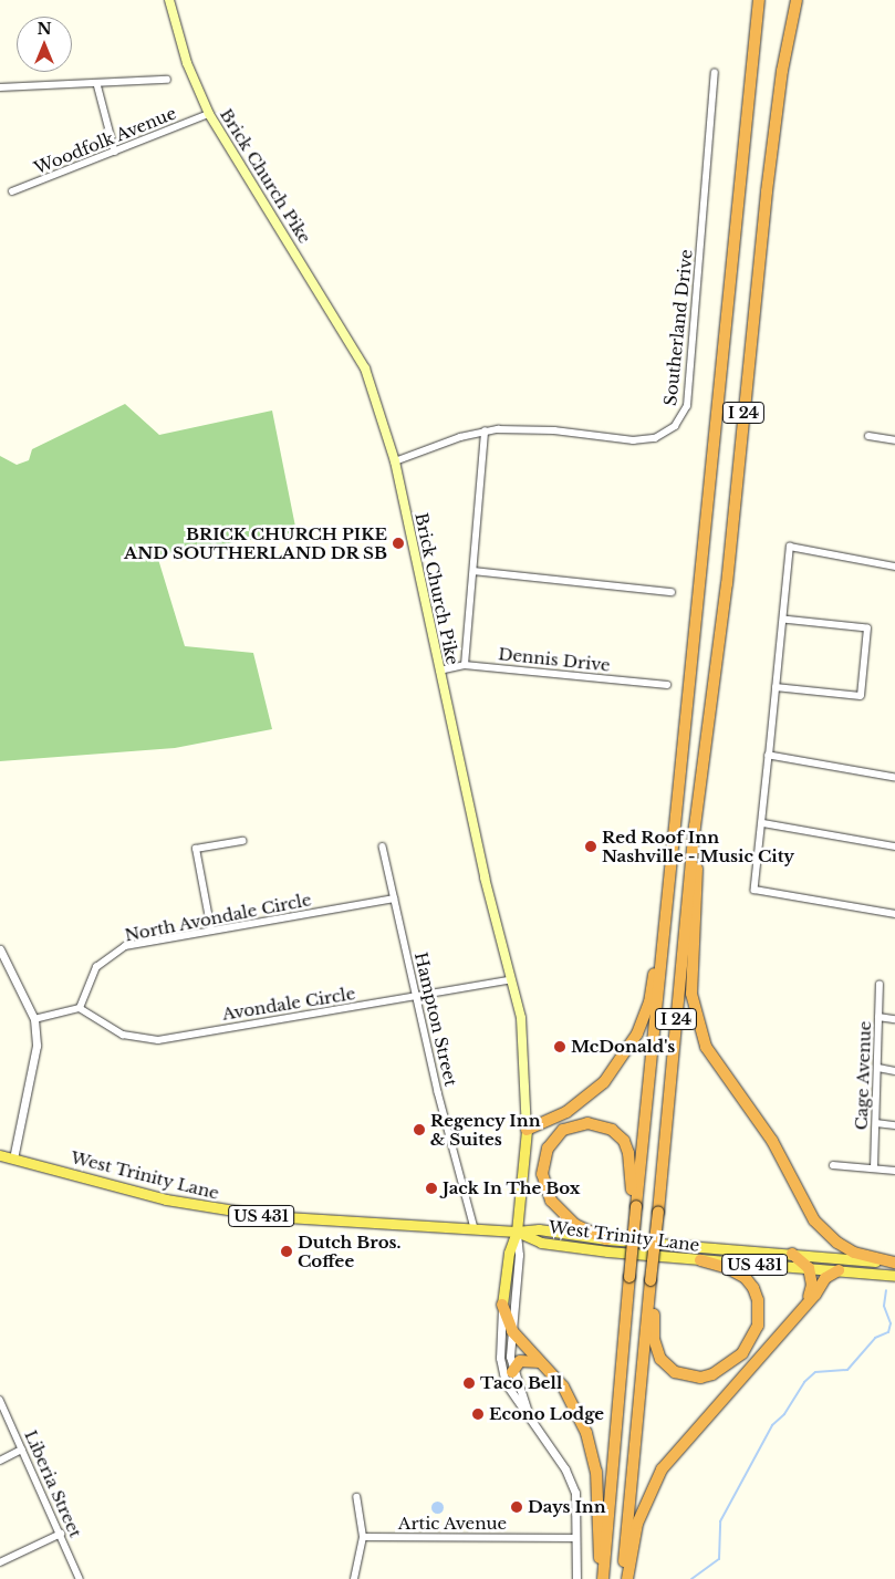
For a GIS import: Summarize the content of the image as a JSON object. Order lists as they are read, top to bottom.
{
  "streets": {
    "highway": ["I 24"],
    "main road": ["Brick Church Pike", "West Trinity Lane", "US 431"],
    "street": [
      "Woodfolk Avenue",
      "Southerland Drive",
      "Dennis Drive",
      "North Avondale Circle",
      "Avondale Circle",
      "Hampton Street",
      "Cage Avenue",
      "Liberia Street",
      "Artic Avenue"
    ]
  },
  "crossings": [
    ["Woodfolk Avenue", "Brick Church Pike"],
    ["Brick Church Pike", "Southerland Drive"],
    ["Brick Church Pike", "Dennis Drive"],
    ["Brick Church Pike", "Avondale Circle"],
    ["Brick Church Pike", "West Trinity Lane"],
    ["Brick Church Pike", "Artic Avenue"],
    ["North Avondale Circle", "Avondale Circle"],
    ["North Avondale Circle", "Hampton Street"],
    ["Avondale Circle", "Hampton Street"],
    ["Hampton Street", "West Trinity Lane"]
  ],
  "places": [
    "BRICK CHURCH PIKE AND SOUTHERLAND DR SB",
    "Red Roof Inn Nashville - Music City",
    "McDonald's",
    "Regency Inn & Suites",
    "Jack In The Box",
    "Dutch Bros. Coffee",
    "Taco Bell",
    "Econo Lodge",
    "Days Inn"
  ],
  "north": "top"
}
